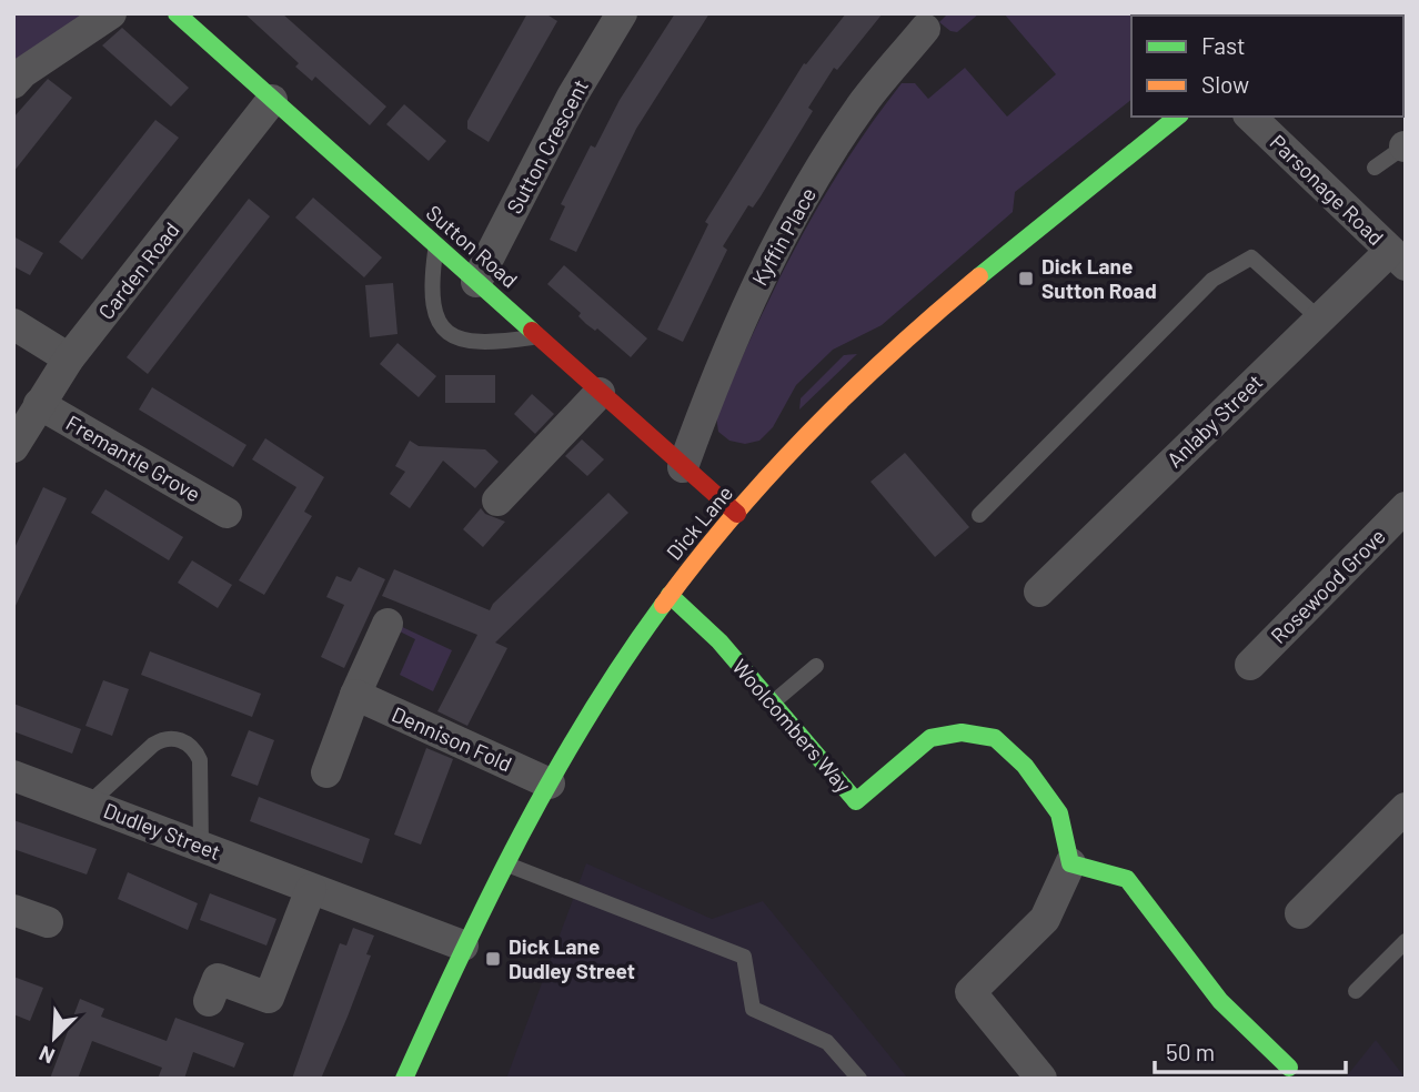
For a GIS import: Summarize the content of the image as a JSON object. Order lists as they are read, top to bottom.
{
  "streets": {
    "street": [
      "Sutton Crescent",
      "Parsonage Road",
      "Kyffin Place",
      "Sutton Road",
      "Carden Road",
      "Anlaby Street",
      "Fremantle Grove",
      "Dick Lane",
      "Rosewood Grove",
      "Woolcombers Way",
      "Dennison Fold",
      "Dudley Street"
    ]
  },
  "crossings": [
    ["Sutton Crescent", "Sutton Road"],
    ["Parsonage Road", "Anlaby Street"],
    ["Kyffin Place", "Sutton Road"],
    ["Sutton Road", "Carden Road"],
    ["Sutton Road", "Dick Lane"],
    ["Carden Road", "Fremantle Grove"],
    ["Dick Lane", "Woolcombers Way"],
    ["Dick Lane", "Dennison Fold"],
    ["Dick Lane", "Dudley Street"]
  ],
  "places": {
    "transit": ["Dick Lane Sutton Road", "Dick Lane Dudley Street"]
  },
  "legend": ["Fast", "Slow"],
  "scale_bar": "50 m",
  "north": "bottom left"
}
